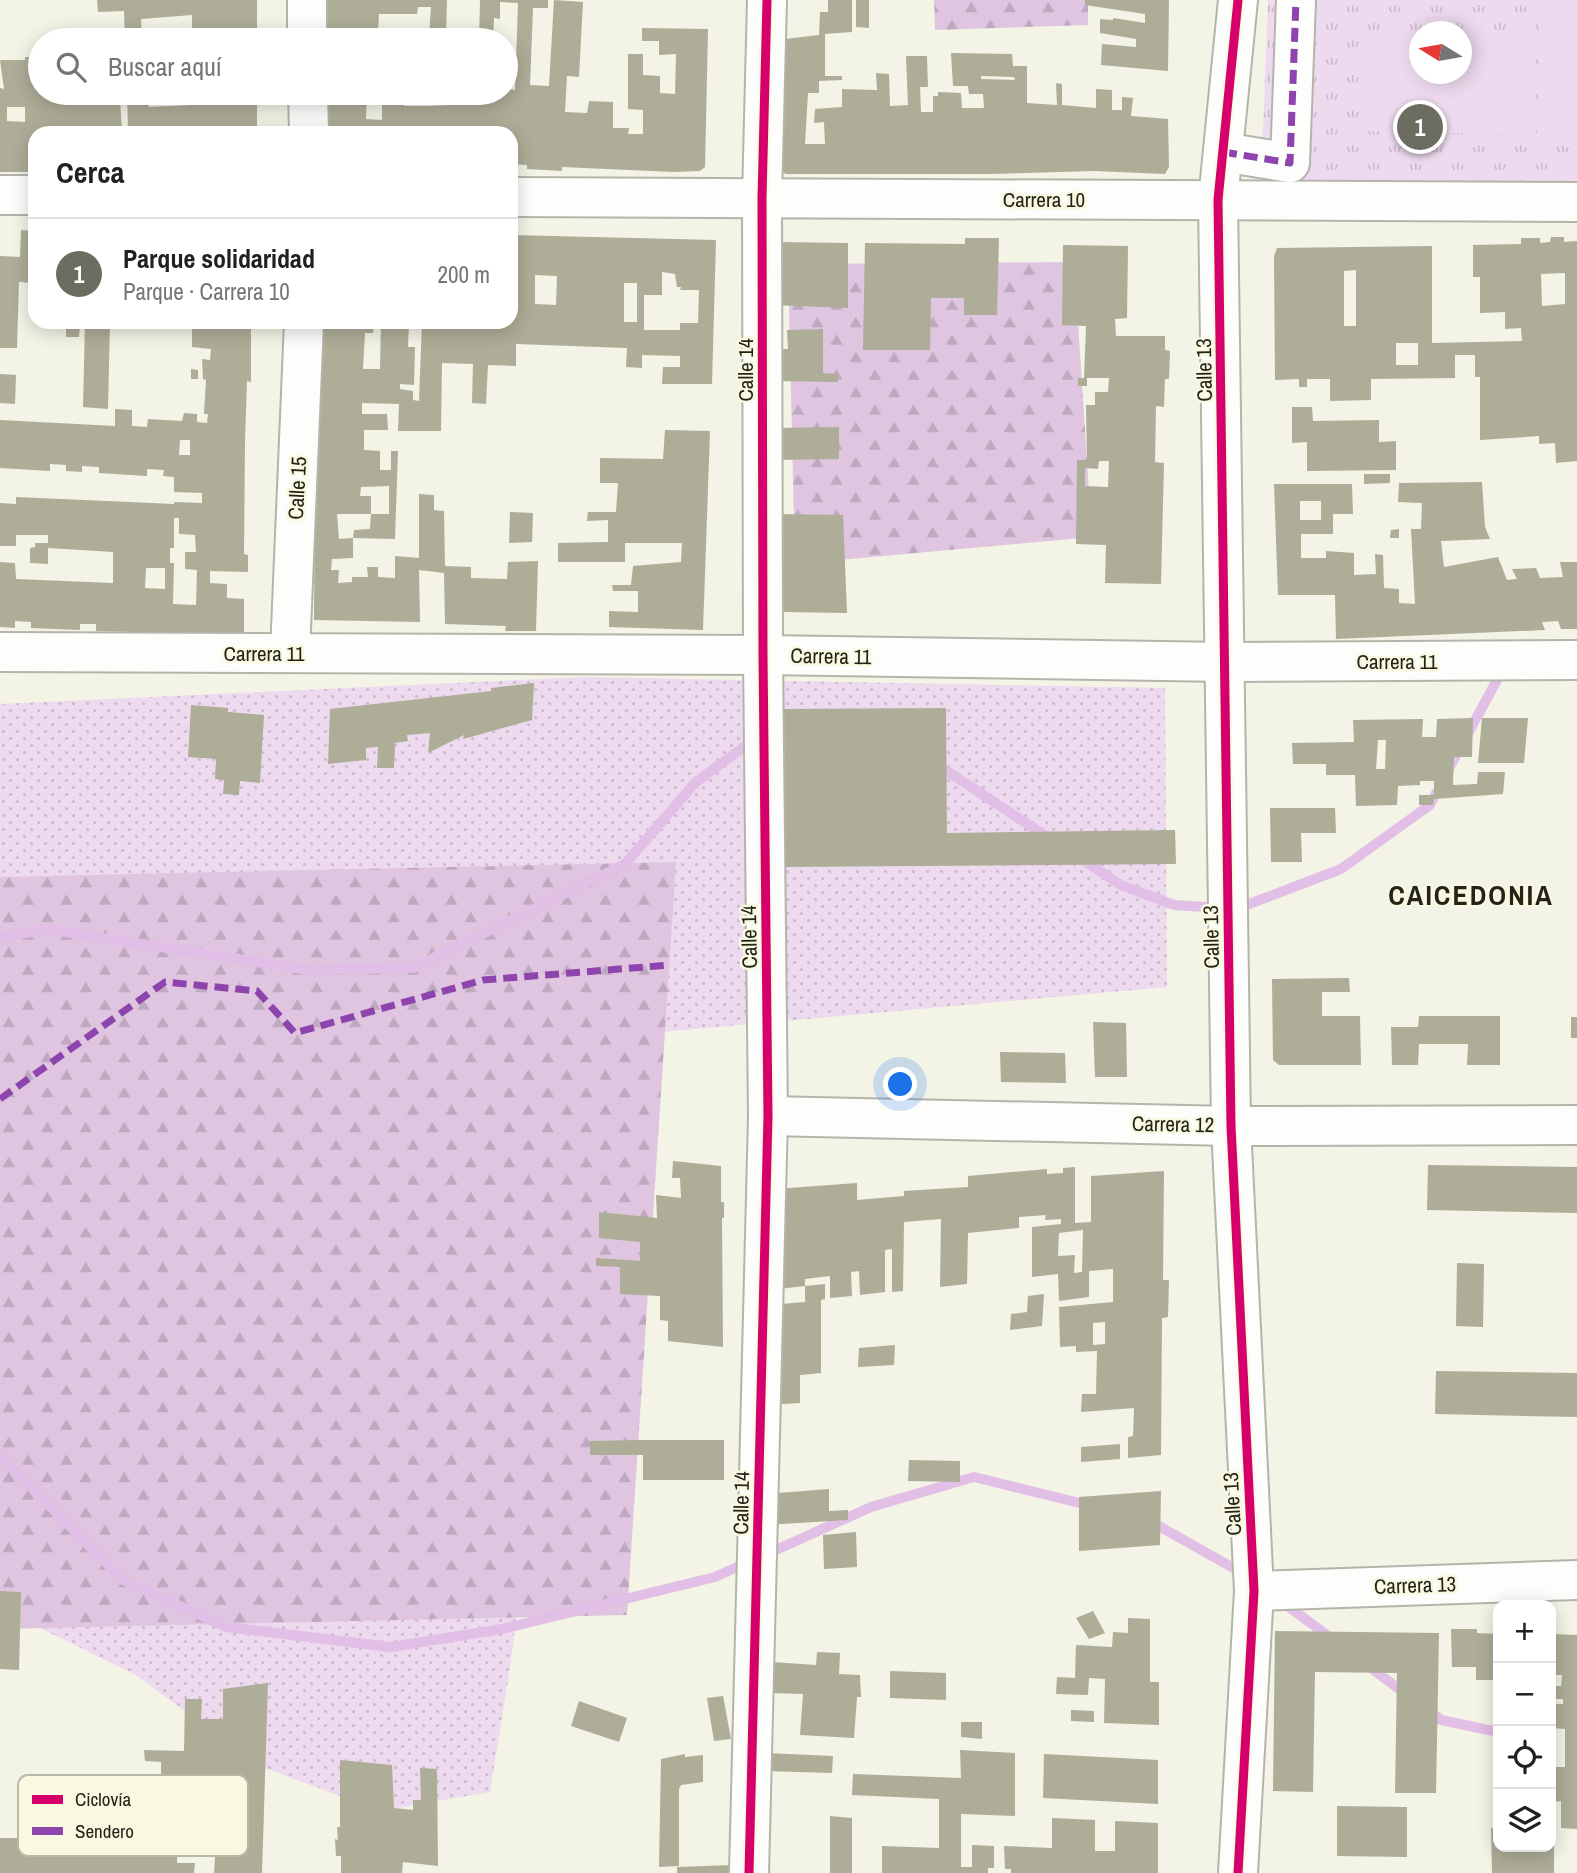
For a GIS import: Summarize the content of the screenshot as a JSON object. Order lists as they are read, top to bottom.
{
  "streets": {
    "street": [
      "Carrera 10",
      "Calle 14",
      "Calle 13",
      "Calle 15",
      "Carrera 11",
      "Carrera 12",
      "Carrera 13"
    ]
  },
  "crossings": [
    ["Carrera 10", "Calle 14"],
    ["Carrera 10", "Calle 13"],
    ["Calle 14", "Carrera 11"],
    ["Calle 14", "Carrera 12"],
    ["Calle 13", "Carrera 11"],
    ["Calle 13", "Carrera 12"],
    ["Calle 13", "Carrera 13"],
    ["Calle 15", "Carrera 11"]
  ],
  "districts": ["CAICEDONIA"],
  "legend": ["Ciclovía", "Sendero"],
  "north": "left",
  "page": {
    "search": "Buscar aquí",
    "pins": "1",
    "heading": "Cerca",
    "list": [
      {
        "mark": "1",
        "name": "Parque solidaridad",
        "note": "Parque · Carrera 10",
        "value": "200 m"
      }
    ],
    "map_buttons": ["+", "−"]
  }
}
